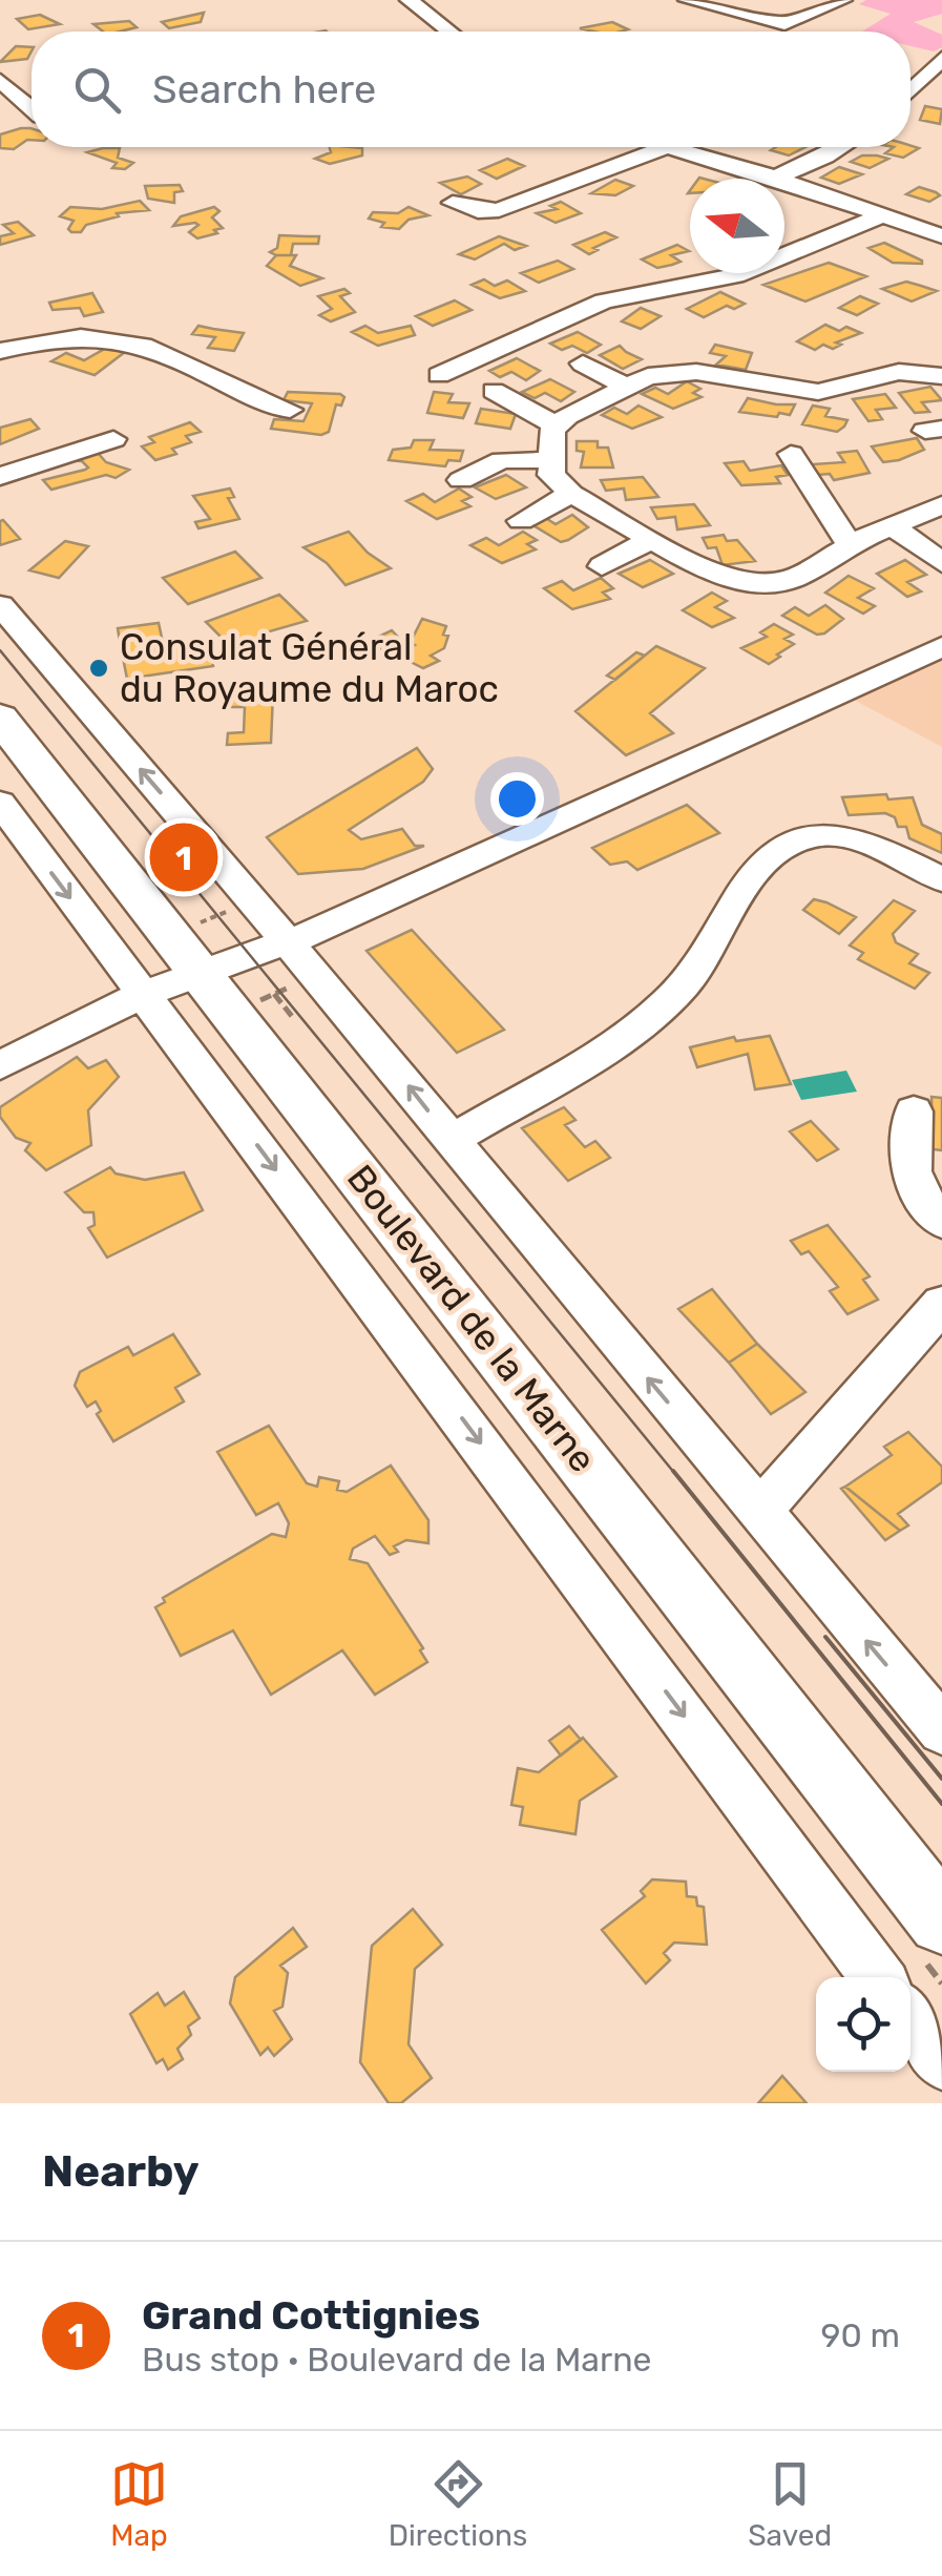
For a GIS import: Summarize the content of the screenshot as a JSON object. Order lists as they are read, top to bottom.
{
  "streets": {
    "main road": ["Boulevard de la Marne"]
  },
  "places": ["Consulat Général du Royaume du Maroc"],
  "north": "left",
  "page": {
    "search": "Search here",
    "pins": "1",
    "heading": "Nearby",
    "list": [
      {
        "mark": "1",
        "name": "Grand Cottignies",
        "note": "Bus stop · Boulevard de la Marne",
        "value": "90 m"
      }
    ],
    "nav": ["Map", "Directions", "Saved"]
  }
}
